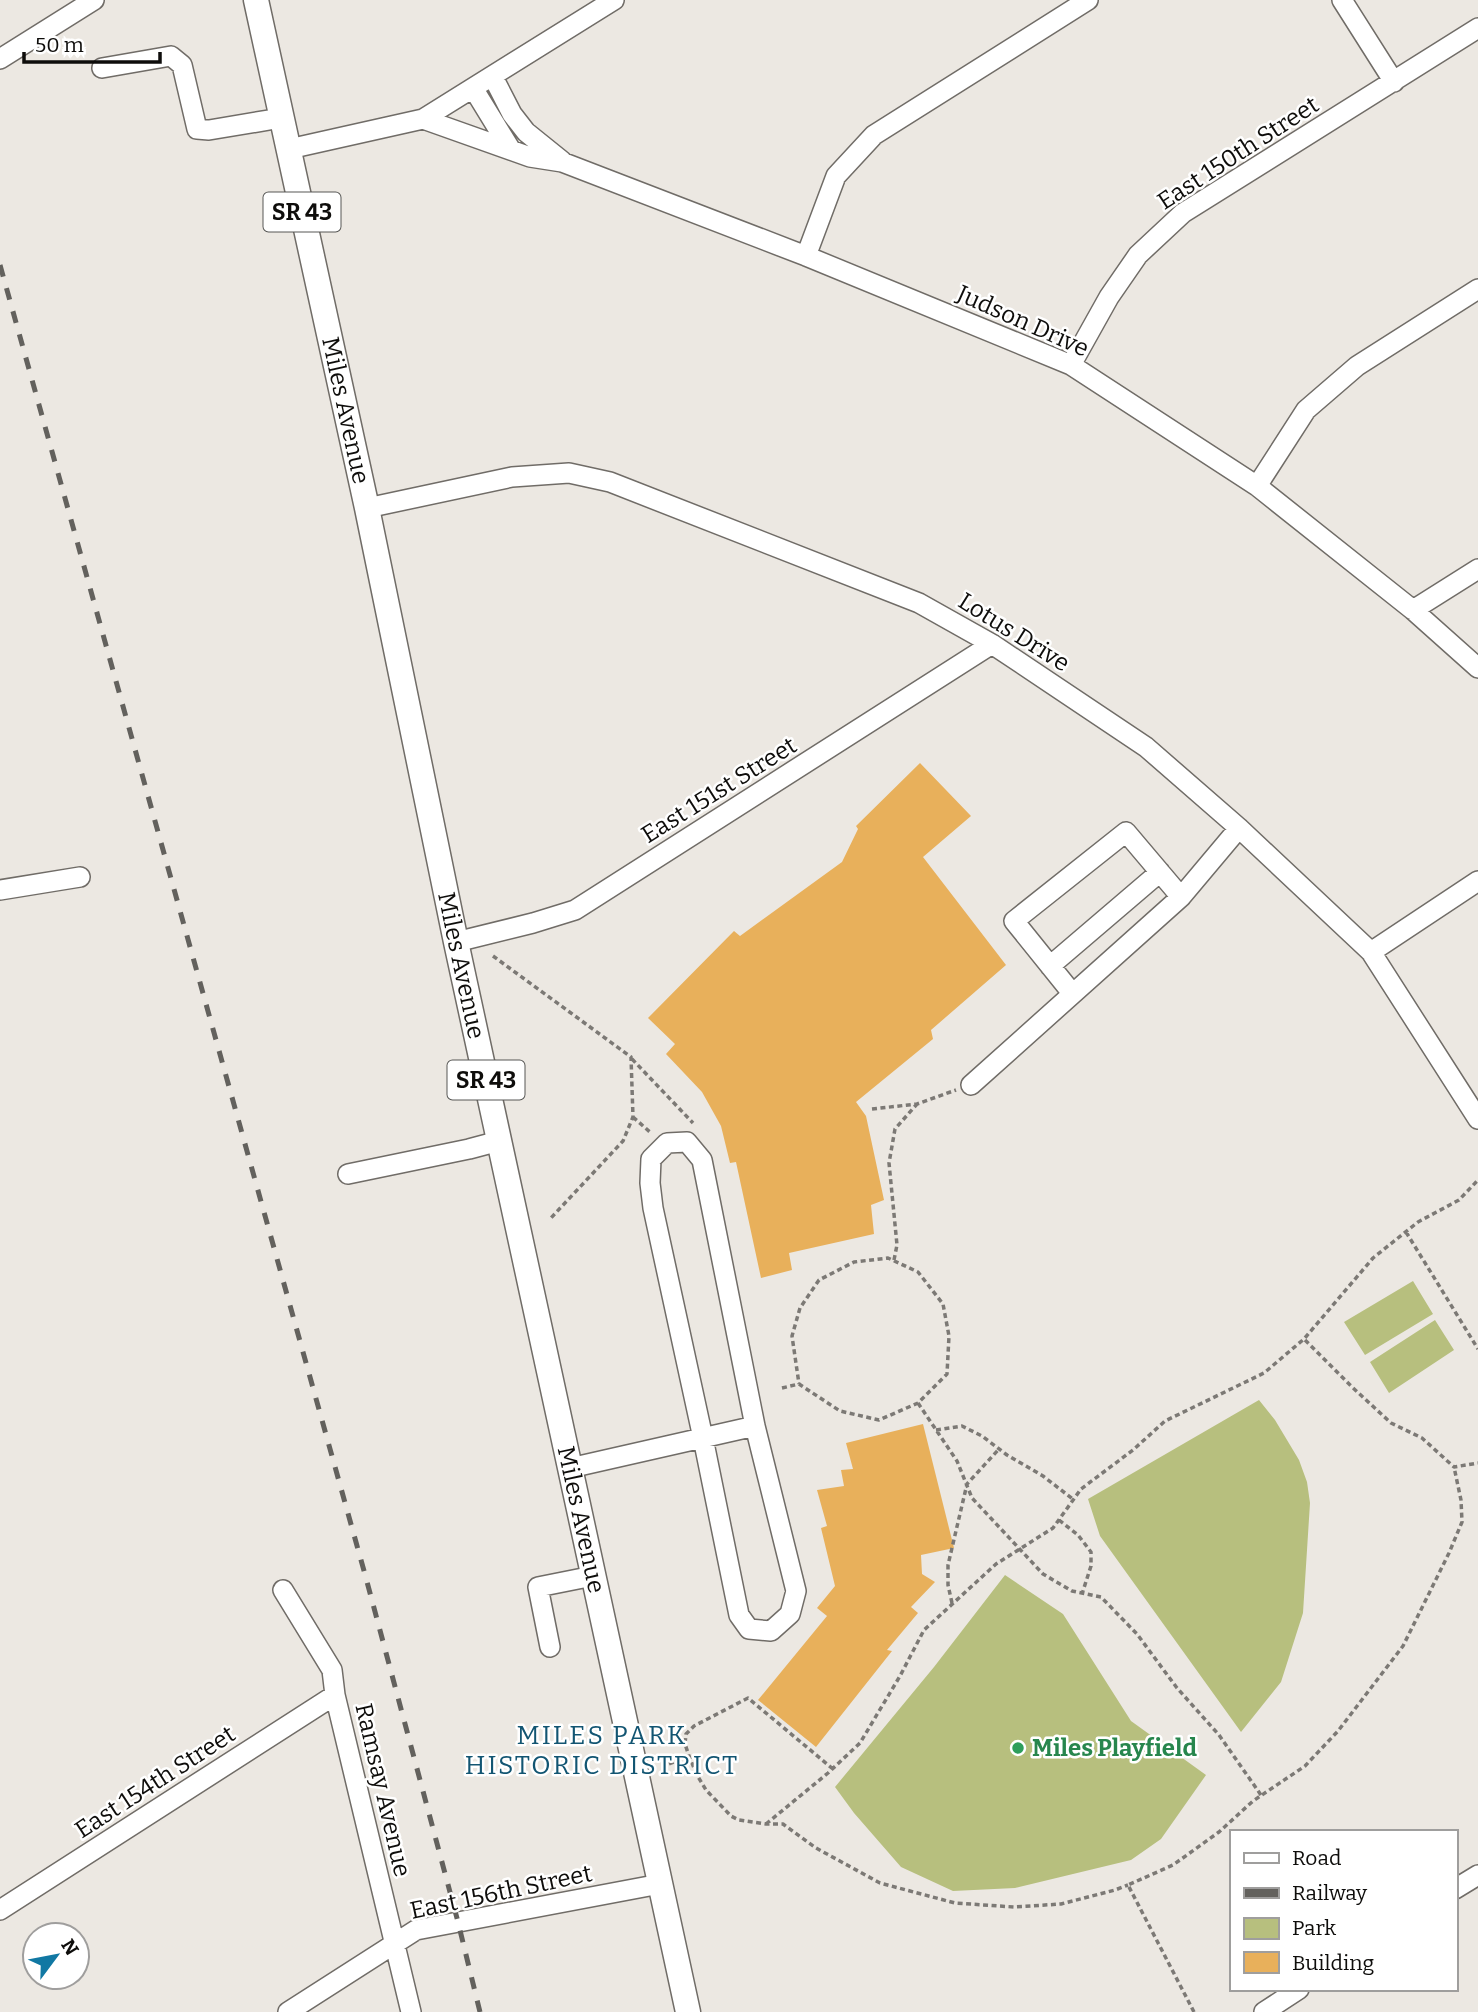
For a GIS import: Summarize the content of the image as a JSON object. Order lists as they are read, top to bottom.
{
  "streets": {
    "main road": ["SR 43", "Miles Avenue"],
    "street": [
      "East 150th Street",
      "Judson Drive",
      "Lotus Drive",
      "East 151st Street",
      "East 154th Street",
      "Ramsay Avenue",
      "East 156th Street"
    ]
  },
  "crossings": [
    ["East 150th Street", "Judson Drive"],
    ["Miles Avenue", "Lotus Drive"],
    ["Miles Avenue", "East 151st Street"],
    ["Miles Avenue", "East 156th Street"],
    ["Lotus Drive", "East 151st Street"],
    ["East 154th Street", "Ramsay Avenue"],
    ["Ramsay Avenue", "East 156th Street"]
  ],
  "districts": ["MILES PARK HISTORIC DISTRICT"],
  "places": ["Miles Playfield"],
  "legend": [
    "Road",
    "Railway",
    "Park",
    "Building"
  ],
  "scale_bar": "50 m",
  "north": "top right"
}
